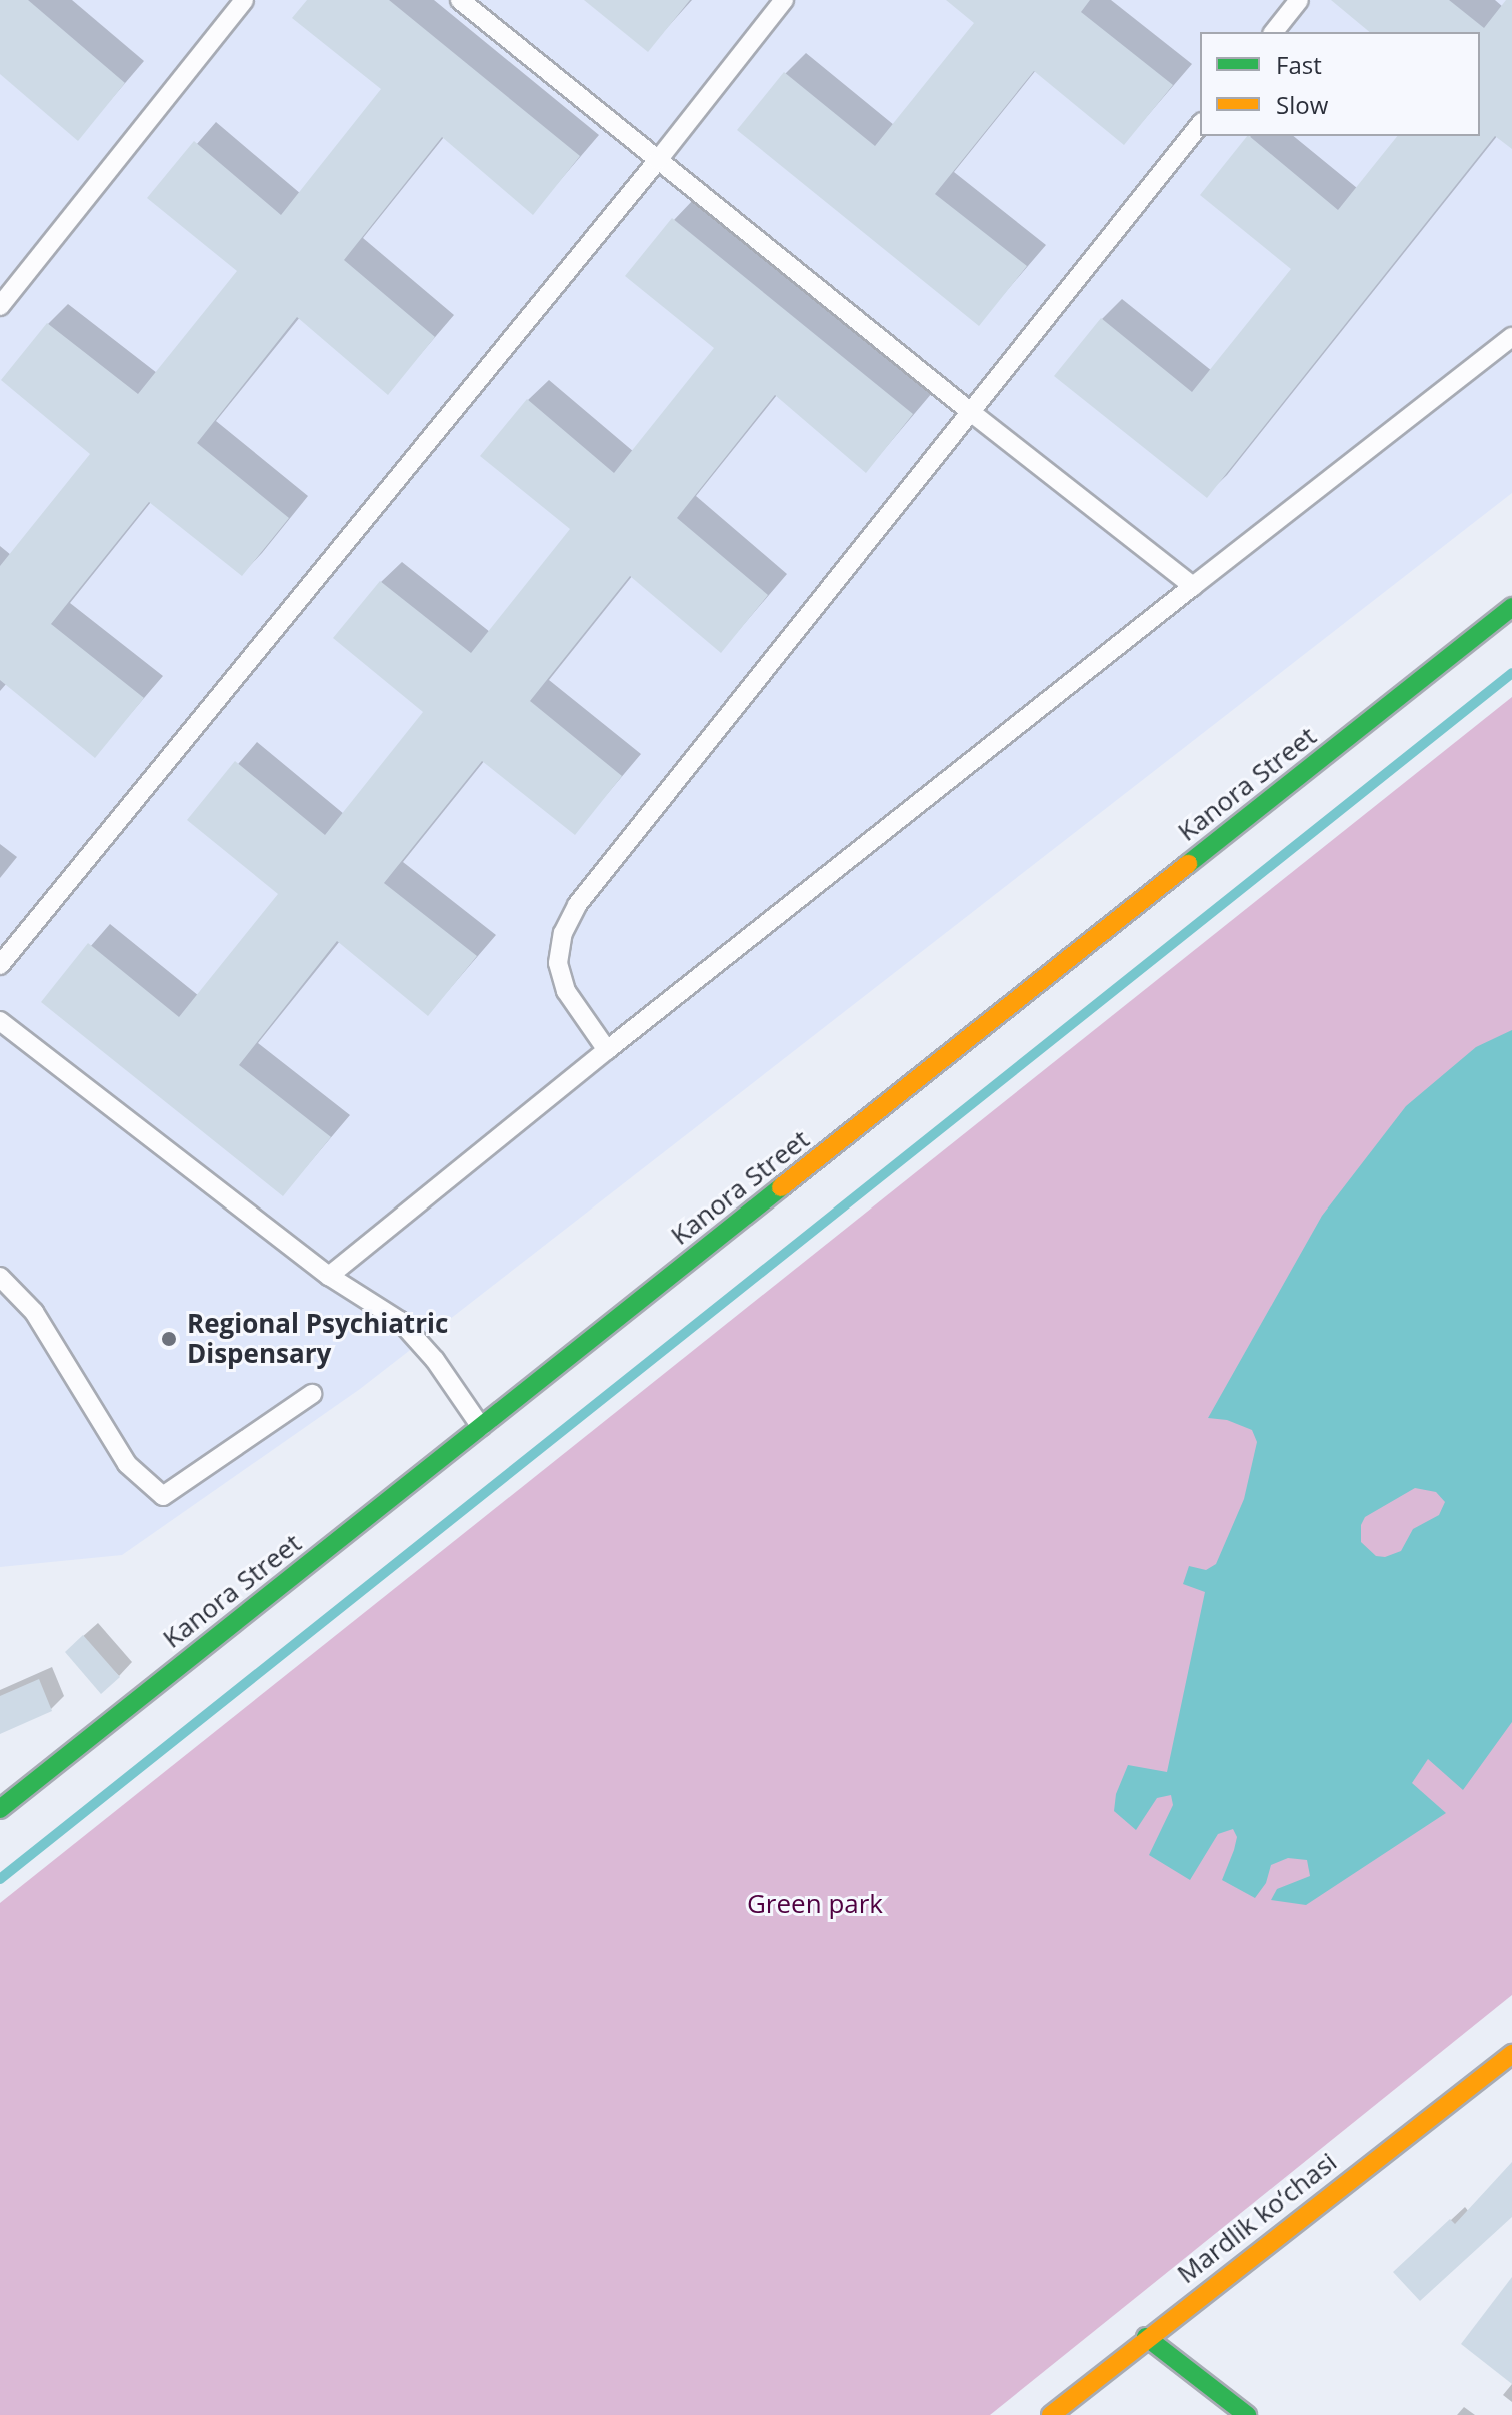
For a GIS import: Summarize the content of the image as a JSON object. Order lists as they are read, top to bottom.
{
  "streets": {
    "street": ["Kanora Street", "Mardlik ko‘chasi"]
  },
  "parks": ["Green park"],
  "places": ["Regional Psychiatric Dispensary"],
  "legend": ["Fast", "Slow"]
}
